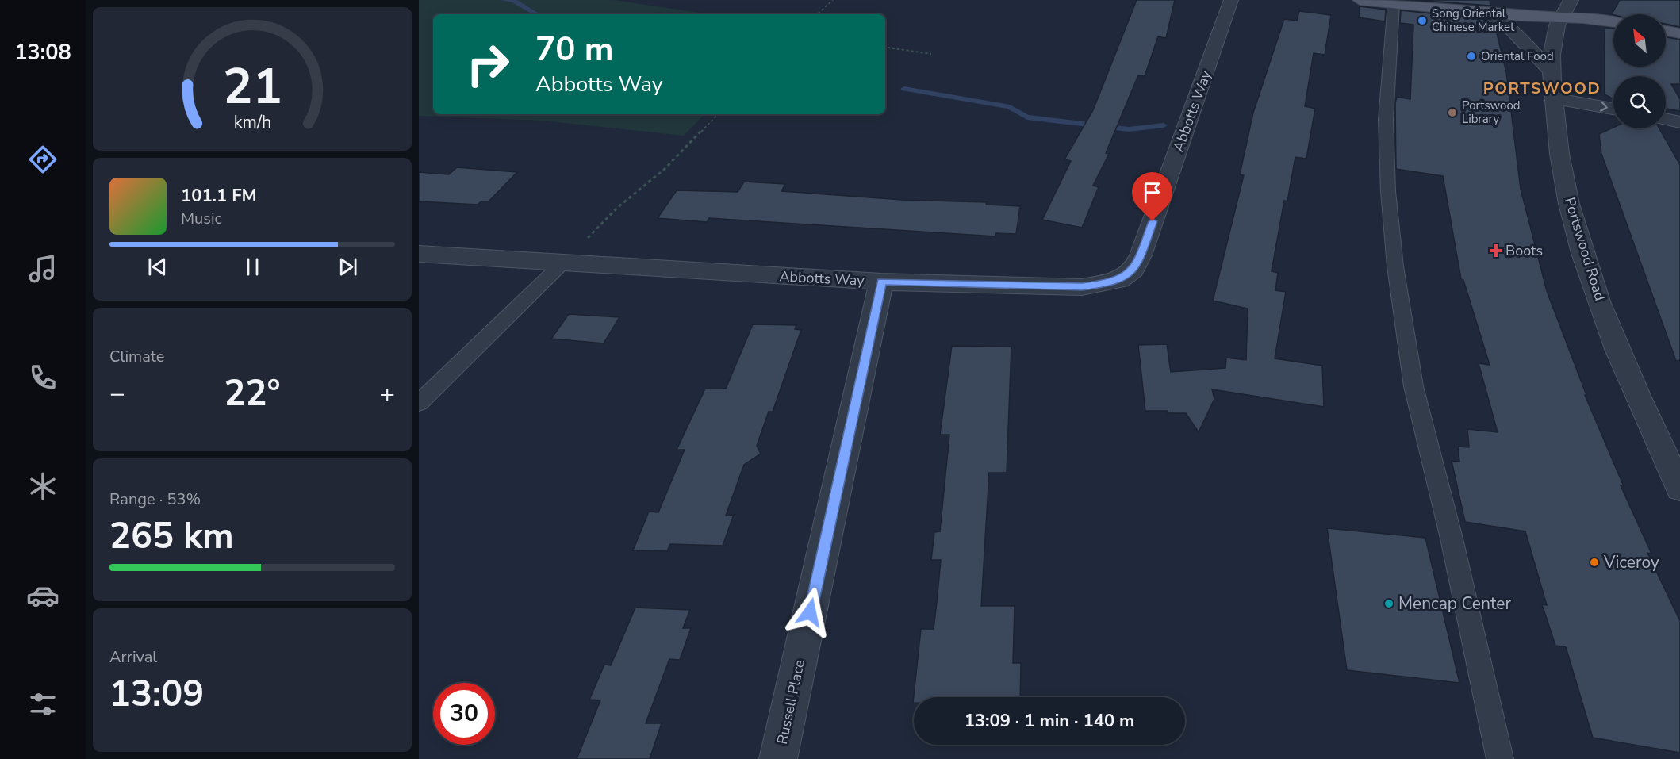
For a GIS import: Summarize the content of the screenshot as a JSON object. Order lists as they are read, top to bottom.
{
  "streets": {
    "street": ["Abbotts Way", "Portswood Road", "Russell Place"]
  },
  "crossings": [
    ["Abbotts Way", "Russell Place"]
  ],
  "districts": ["PORTSWOOD"],
  "places": {
    "other": [
      "Song Oriental Chinese Market",
      "Oriental Food",
      "Portswood Library",
      "Viceroy",
      "Mencap Center"
    ],
    "health": ["Boots"]
  },
  "north": "top left",
  "page": {
    "tabs": "13:08",
    "turn": ["70 m", "Abbotts Way"],
    "song": ["101.1 FM", "Music"],
    "tile": [
      "Climate",
      ["Range · 53%", "265 km"],
      ["Arrival", "13:09"]
    ],
    "heat": ["−", "22°", "+"],
    "limit": "30",
    "trip": "13:09 · 1 min · 140 m",
    "gauge": ["21", "km/h"]
  }
}
